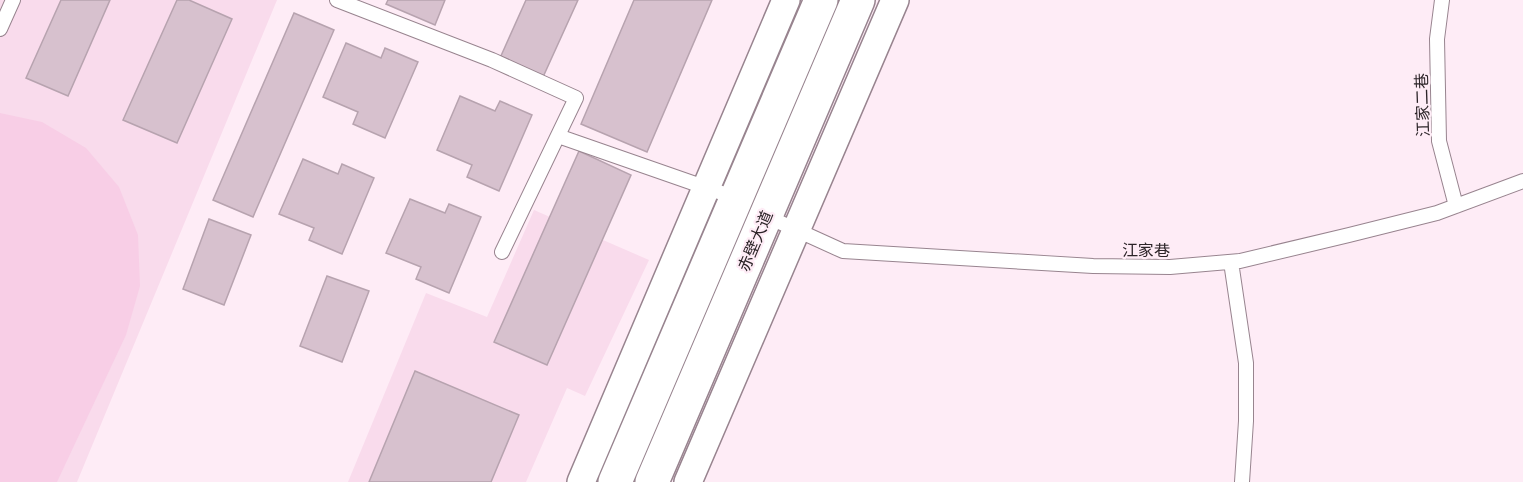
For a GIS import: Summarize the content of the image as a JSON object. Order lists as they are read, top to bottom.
{
  "streets": {
    "main road": ["赤壁大道"],
    "lane": ["江家二巷", "江家巷"]
  },
  "crossings": [
    ["江家二巷", "江家巷"],
    ["赤壁大道", "江家巷"]
  ]
}
